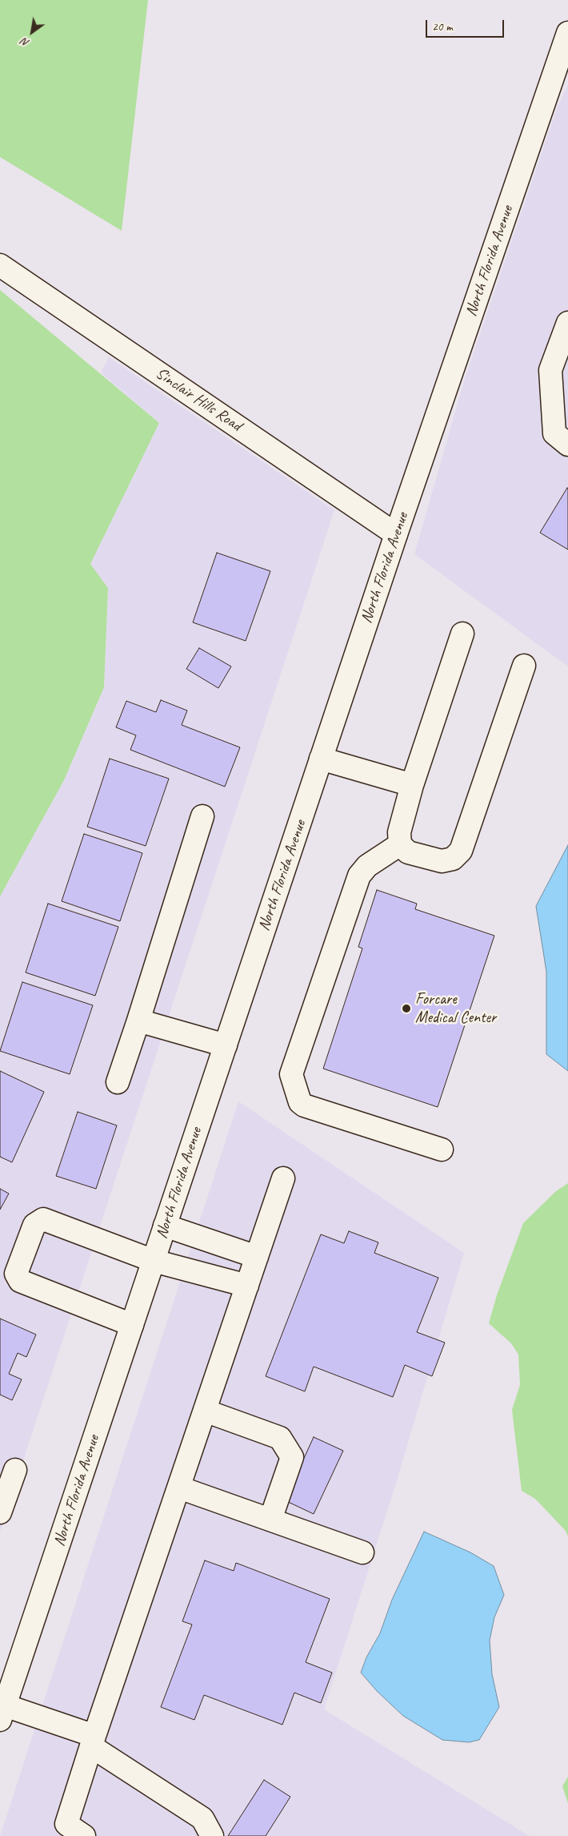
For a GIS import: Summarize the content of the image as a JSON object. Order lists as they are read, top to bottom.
{
  "streets": {
    "main road": ["North Florida Avenue", "Sinclair Hills Road"]
  },
  "crossings": [
    ["North Florida Avenue", "Sinclair Hills Road"]
  ],
  "places": ["Forcare Medical Center"],
  "scale_bar": "20 m",
  "north": "bottom left"
}
